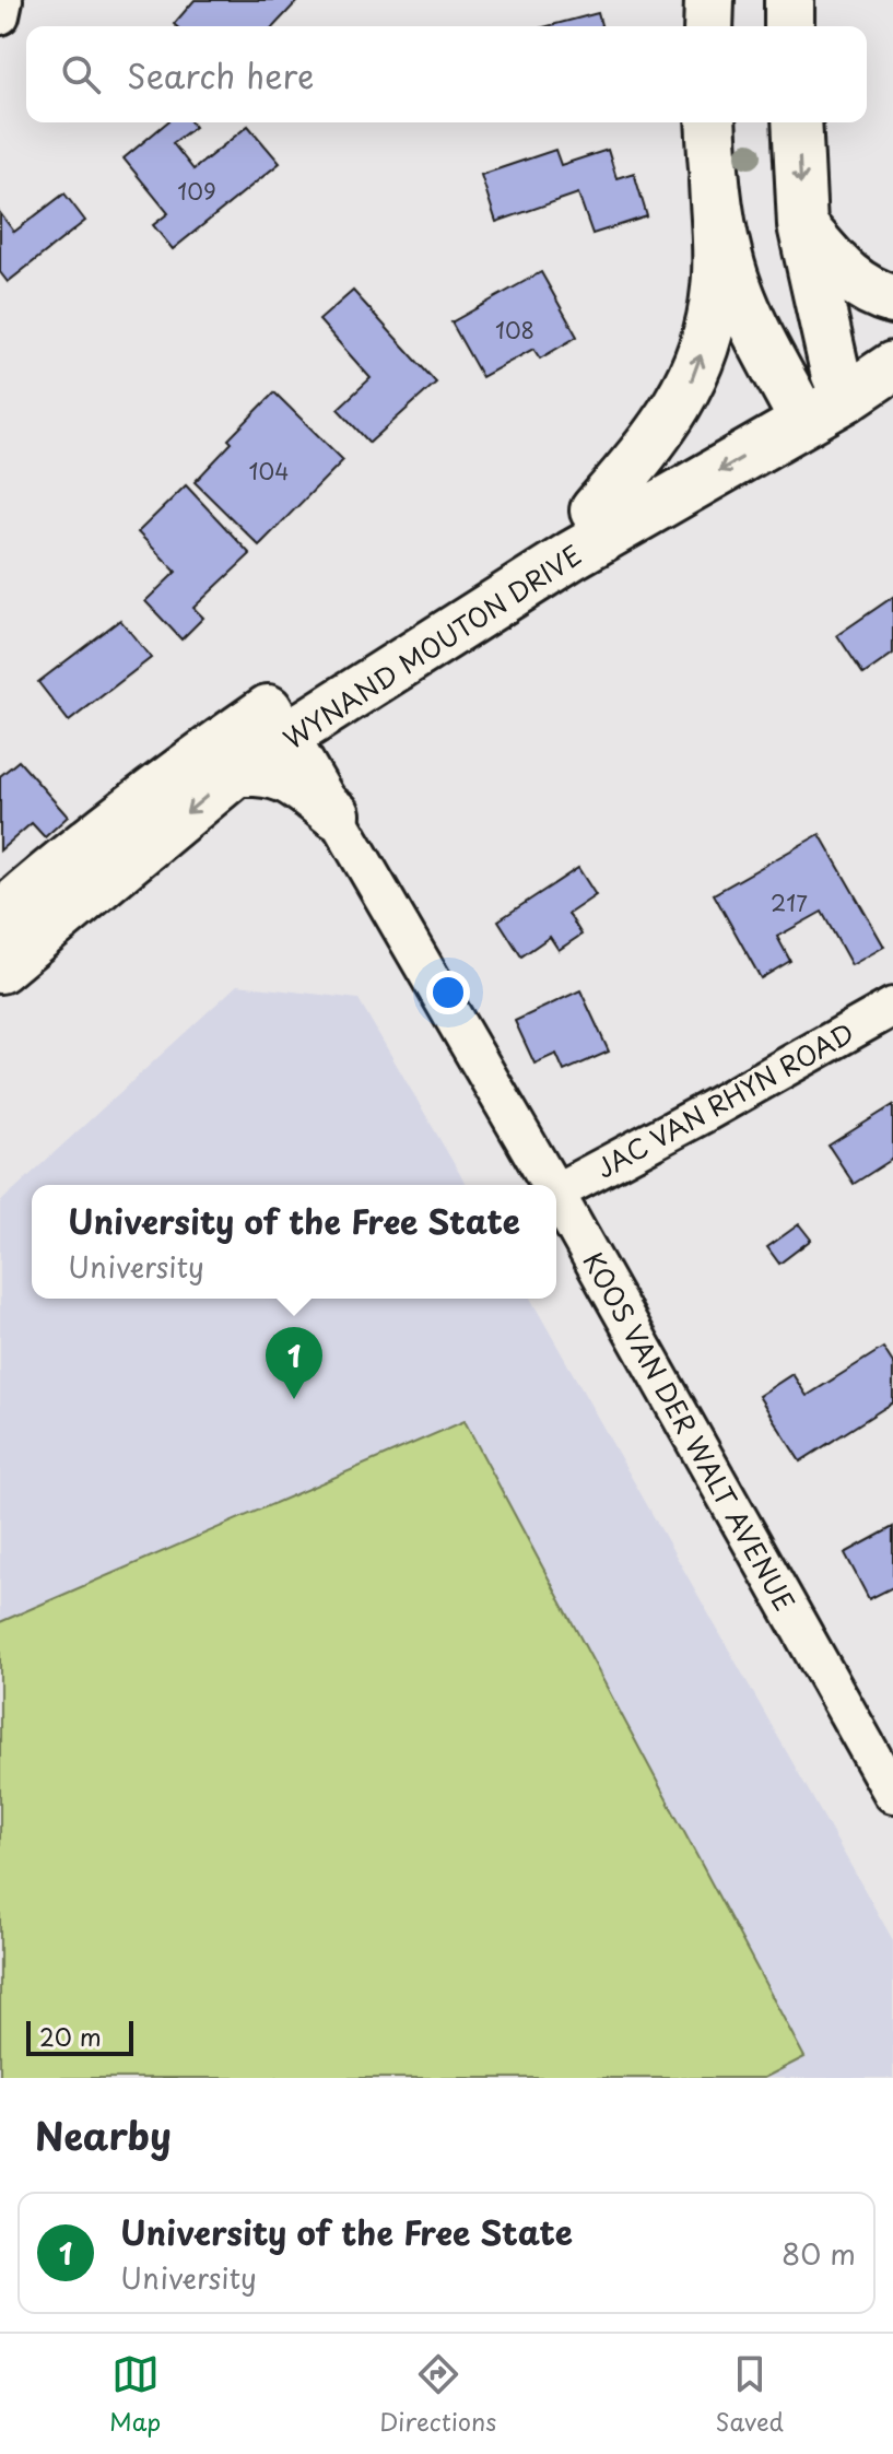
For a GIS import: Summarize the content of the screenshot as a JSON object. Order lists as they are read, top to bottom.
{
  "streets": {
    "street": ["WYNAND MOUTON DRIVE", "JAC VAN RHYN ROAD", "KOOS VAN DER WALT AVENUE"]
  },
  "crossings": [
    ["WYNAND MOUTON DRIVE", "KOOS VAN DER WALT AVENUE"]
  ],
  "house_numbers": [
    "109",
    "108",
    "104",
    "217"
  ],
  "scale_bar": "20 m",
  "page": {
    "search": "Search here",
    "popup": ["University of the Free State", "University"],
    "pins": "1",
    "scale": "20 m",
    "heading": "Nearby",
    "list": [
      {
        "mark": "1",
        "name": "University of the Free State",
        "note": "University",
        "value": "80 m"
      }
    ],
    "nav": ["Map", "Directions", "Saved"]
  }
}
